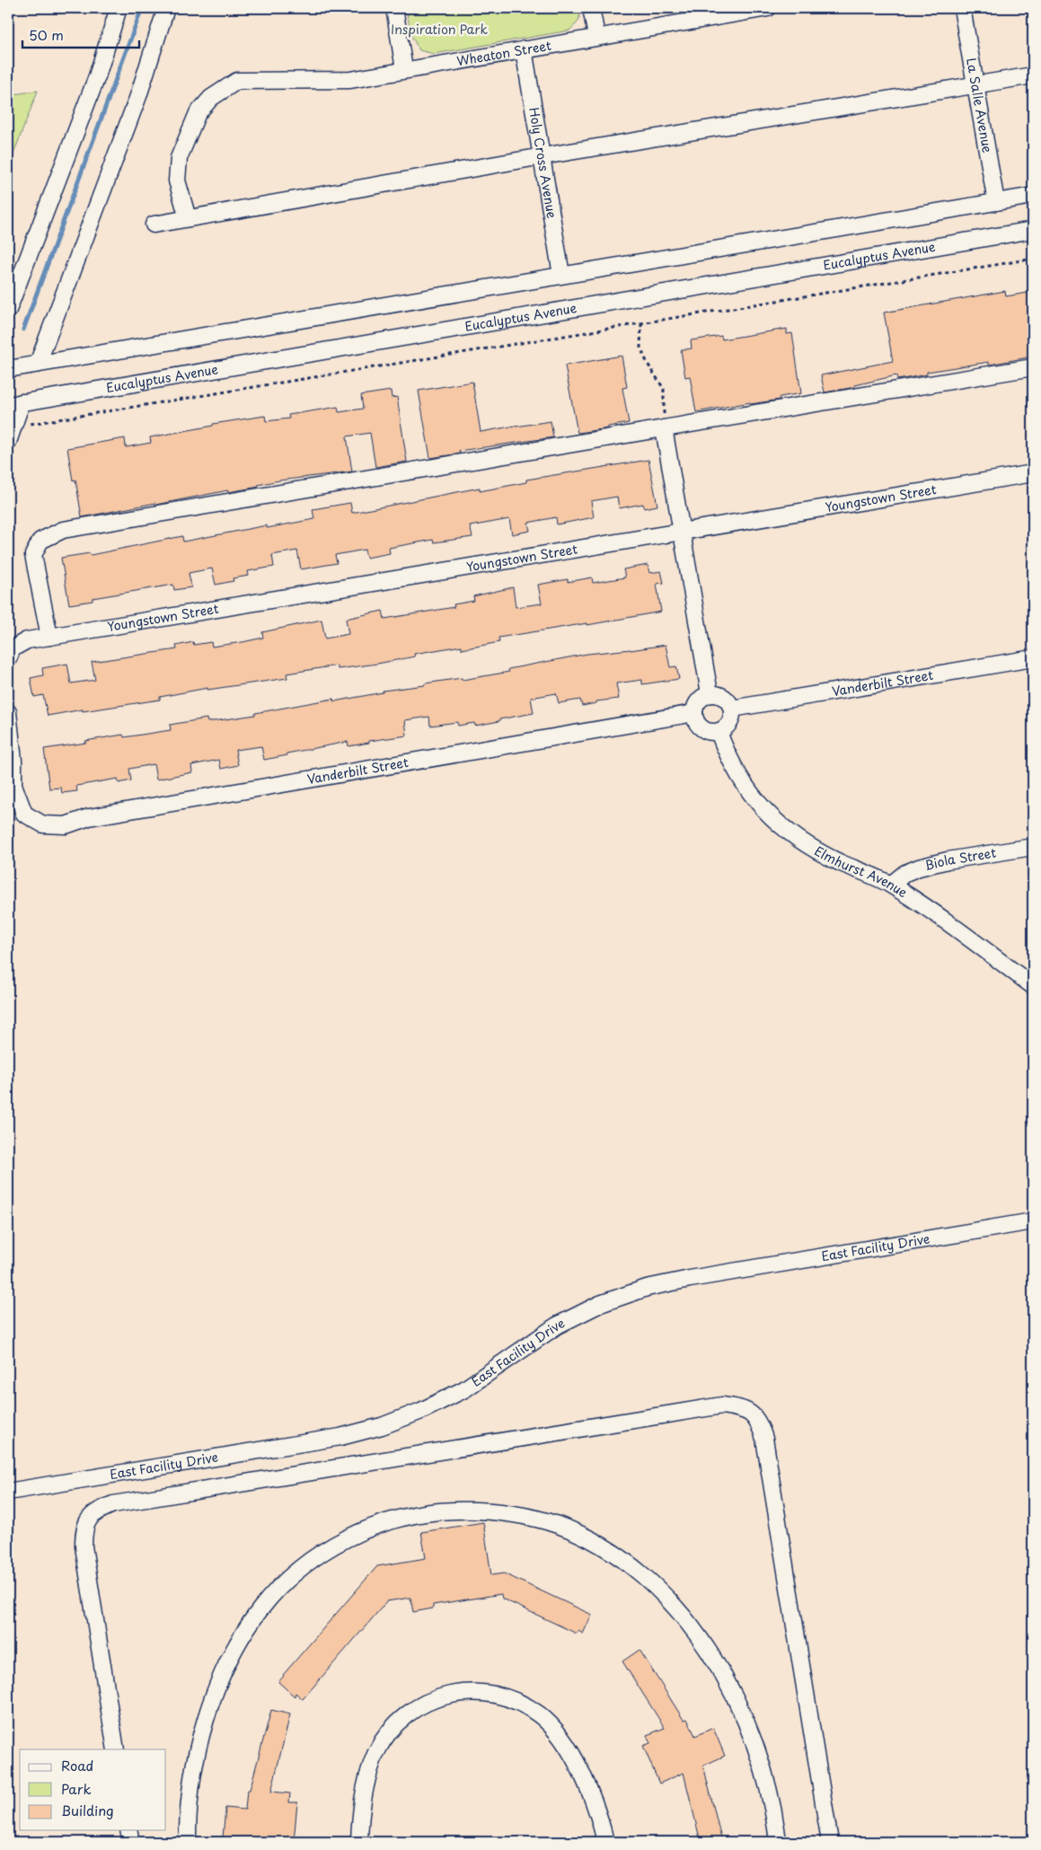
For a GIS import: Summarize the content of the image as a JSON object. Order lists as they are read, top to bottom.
{
  "streets": {
    "street": [
      "Wheaton Street",
      "La Salle Avenue",
      "Holy Cross Avenue",
      "Eucalyptus Avenue",
      "Youngstown Street",
      "Vanderbilt Street",
      "Biola Street",
      "Elmhurst Avenue",
      "East Facility Drive"
    ]
  },
  "crossings": [
    ["Wheaton Street", "Holy Cross Avenue"],
    ["Vanderbilt Street", "Elmhurst Avenue"],
    ["Biola Street", "Elmhurst Avenue"]
  ],
  "parks": ["Inspiration Park"],
  "legend": ["Road", "Park", "Building"],
  "scale_bar": "50 m"
}
